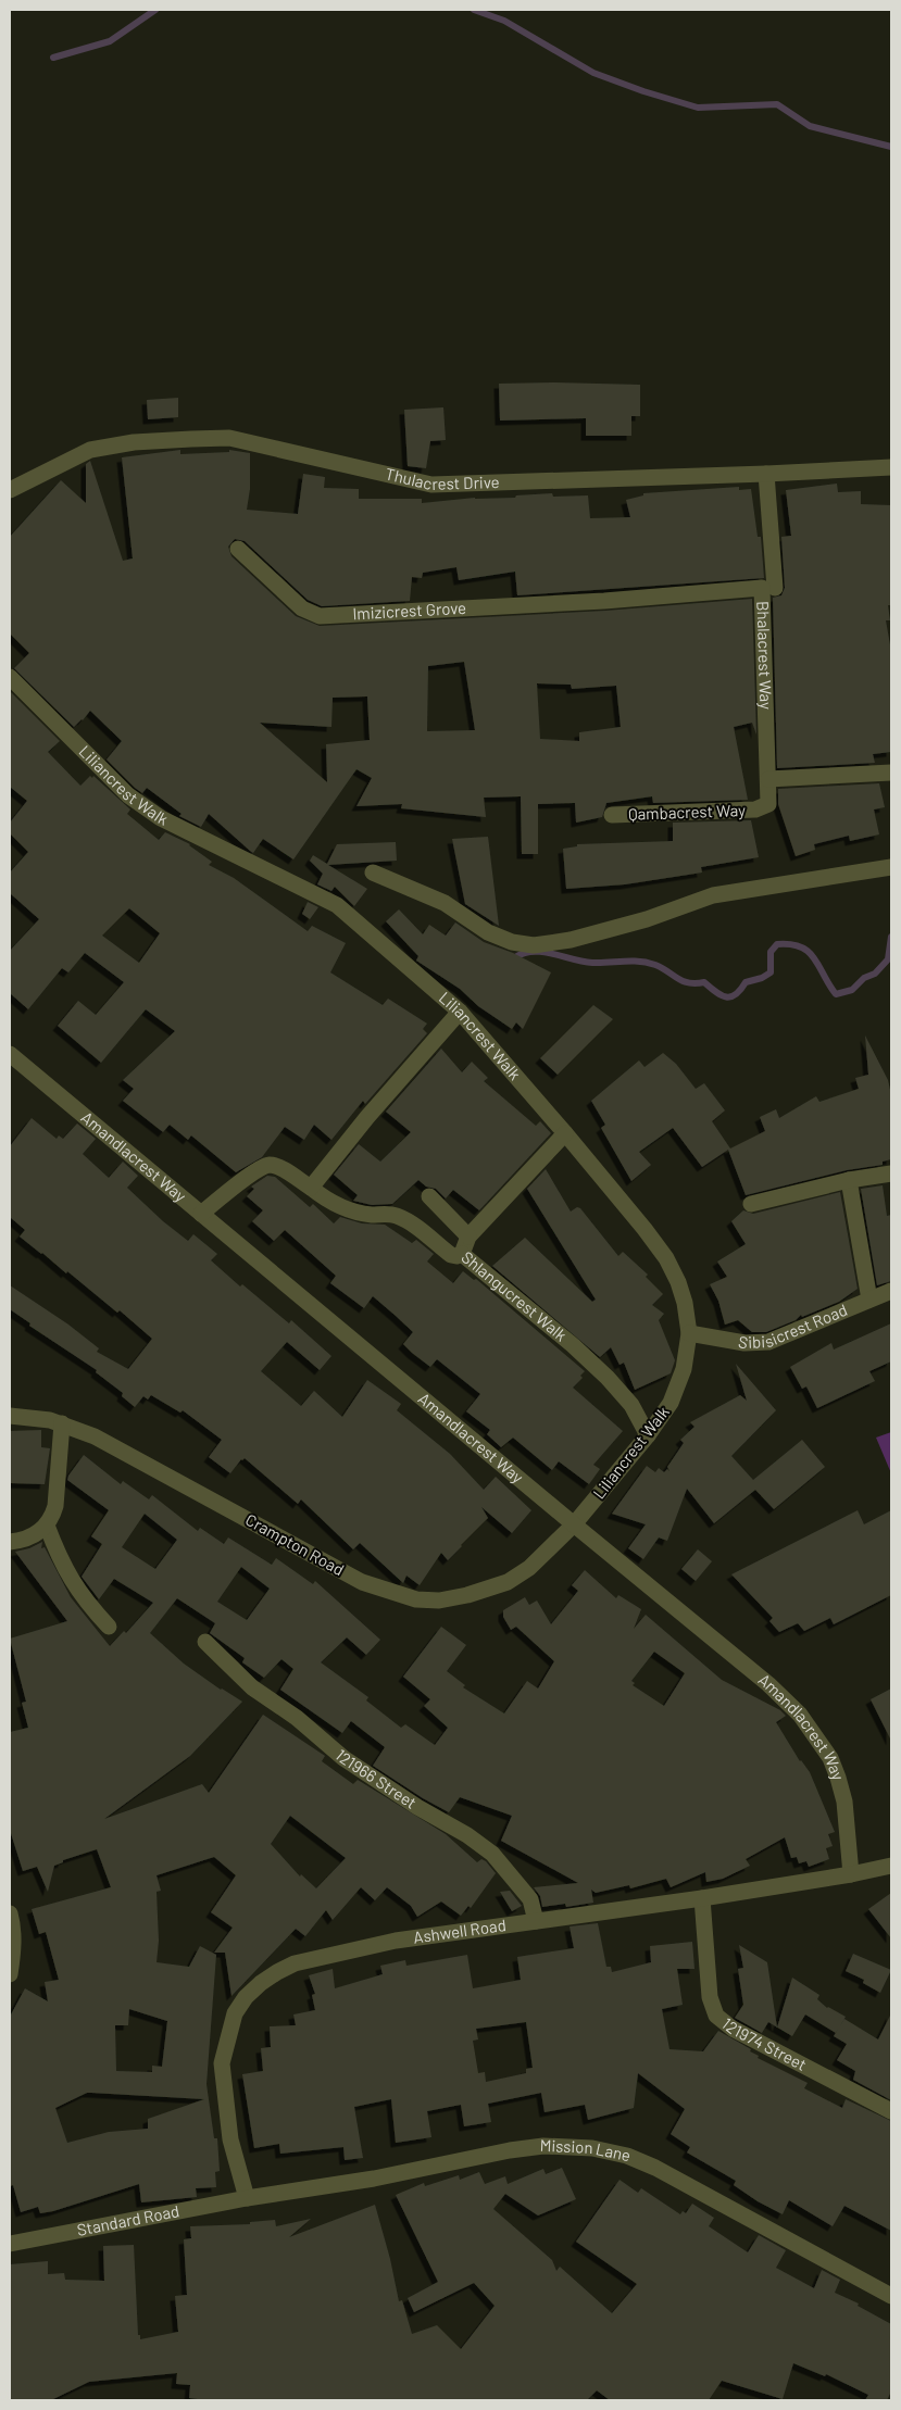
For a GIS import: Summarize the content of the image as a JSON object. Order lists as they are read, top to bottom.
{
  "streets": {
    "street": [
      "Thulacrest Drive",
      "Imizicrest Grove",
      "Bhalacrest Way",
      "Liliancrest Walk",
      "Qambacrest Way",
      "Amandlacrest Way",
      "Shlangucrest Walk",
      "Sibisicrest Road",
      "Crampton Road",
      "121966 Street",
      "Ashwell Road",
      "121974 Street",
      "Mission Lane",
      "Standard Road"
    ]
  },
  "crossings": [
    ["Imizicrest Grove", "Bhalacrest Way"],
    ["Bhalacrest Way", "Qambacrest Way"],
    ["Liliancrest Walk", "Amandlacrest Way"],
    ["Liliancrest Walk", "Shlangucrest Walk"],
    ["Liliancrest Walk", "Sibisicrest Road"],
    ["Liliancrest Walk", "Crampton Road"],
    ["Amandlacrest Way", "Crampton Road"],
    ["Amandlacrest Way", "Ashwell Road"],
    ["121966 Street", "Ashwell Road"],
    ["Ashwell Road", "121974 Street"],
    ["Ashwell Road", "Mission Lane"],
    ["Ashwell Road", "Standard Road"],
    ["Mission Lane", "Standard Road"]
  ]
}
